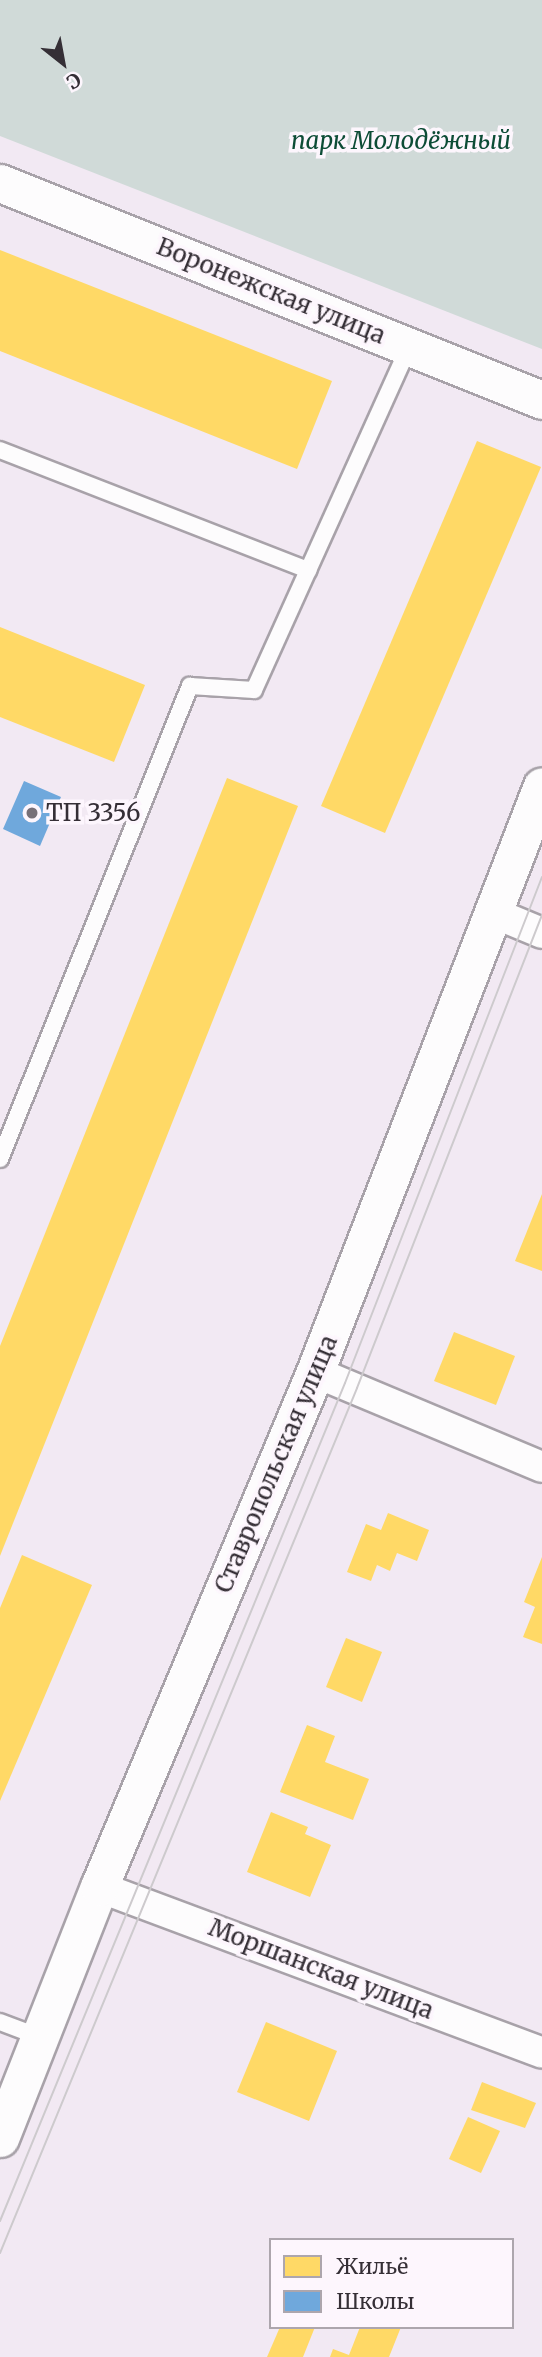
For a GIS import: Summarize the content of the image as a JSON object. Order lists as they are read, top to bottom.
{
  "streets": {
    "street": ["Воронежская улица", "Ставропольская улица", "Моршанская улица"]
  },
  "crossings": [
    ["Ставропольская улица", "Моршанская улица"]
  ],
  "parks": ["парк Молодёжный"],
  "places": ["ТП 3356"],
  "legend": ["Жильё", "Школы"],
  "north": "bottom right"
}
